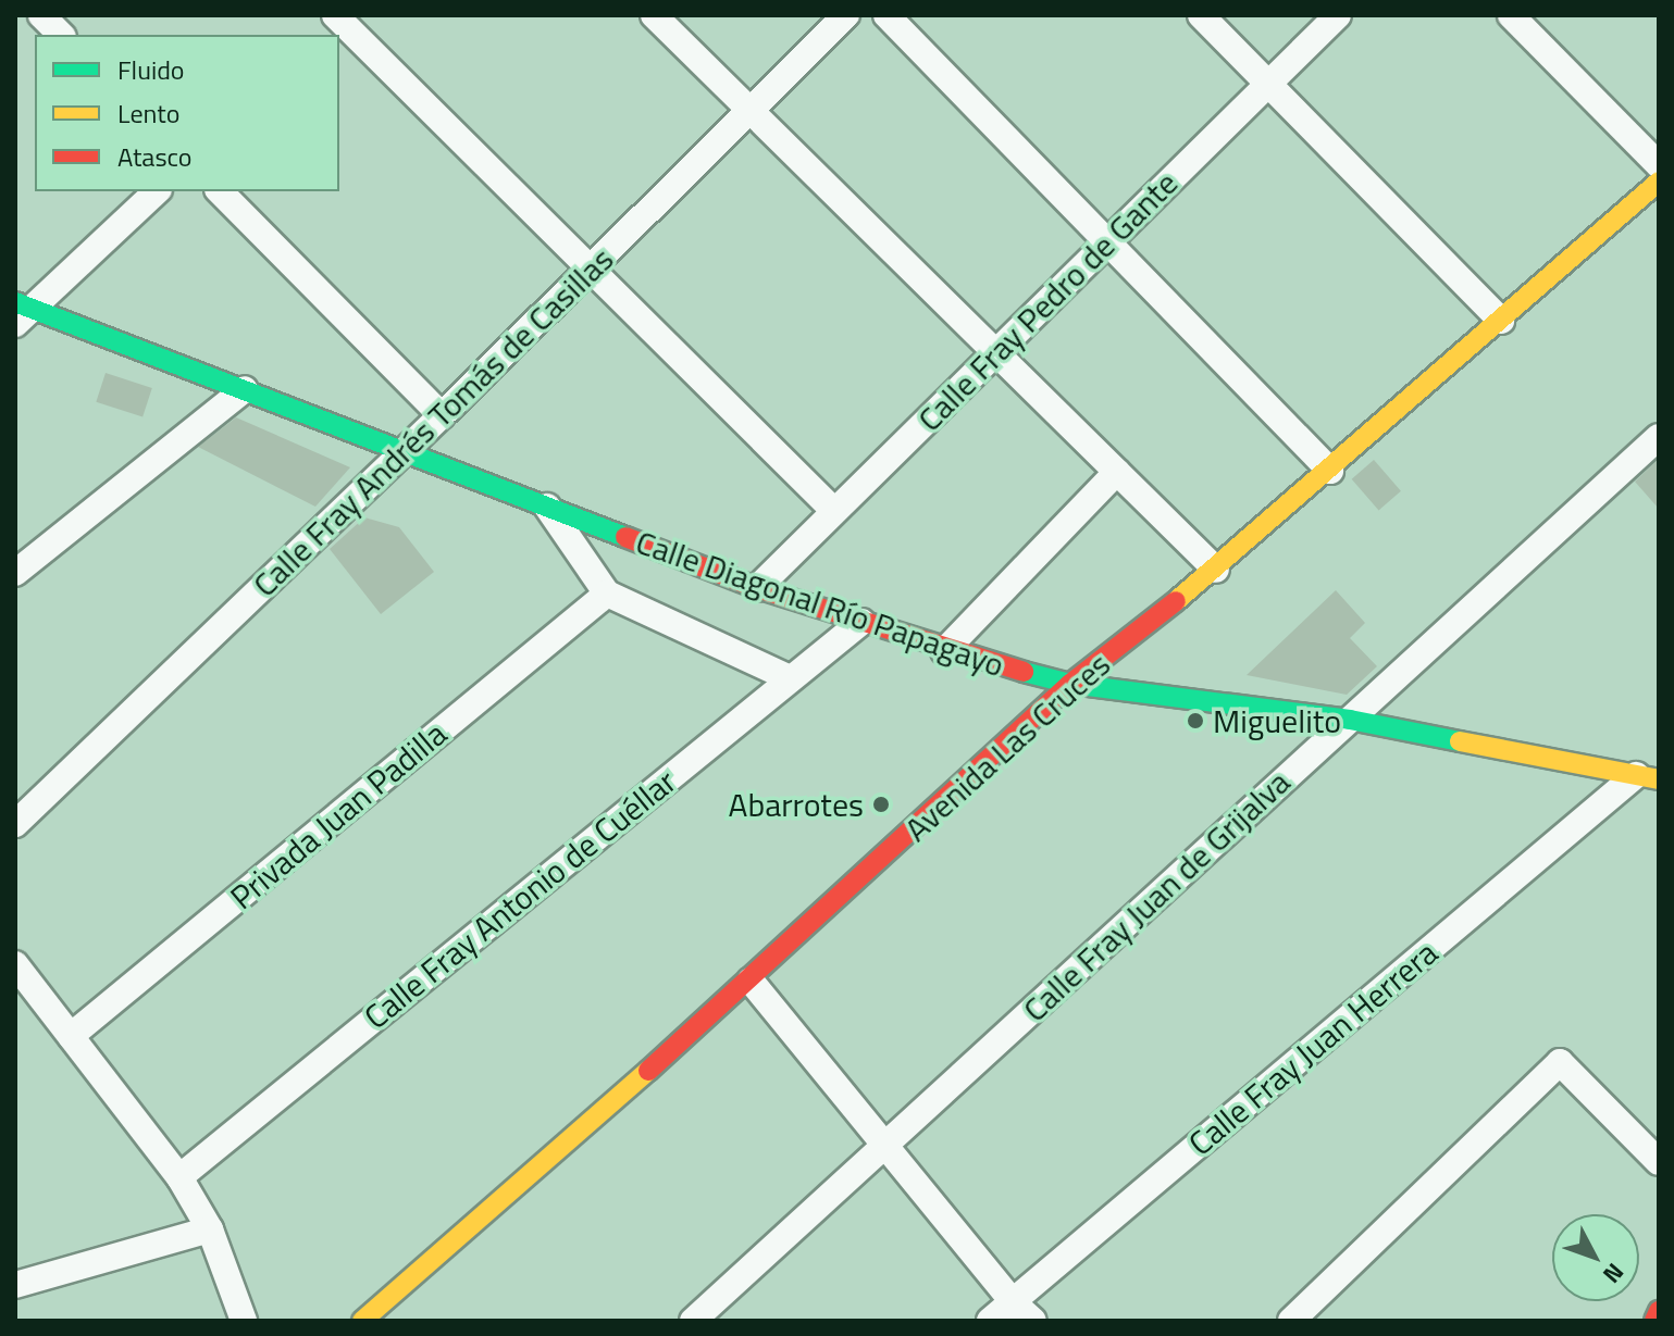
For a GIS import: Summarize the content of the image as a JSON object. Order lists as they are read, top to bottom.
{
  "streets": {
    "street": [
      "Calle Fray Pedro de Gante",
      "Calle Fray Andrés Tomás de Casillas",
      "Calle Diagonal Río Papagayo",
      "Avenida Las Cruces",
      "Privada Juan Padilla",
      "Calle Fray Juan de Grijalva",
      "Calle Fray Antonio de Cuéllar",
      "Calle Fray Juan Herrera"
    ]
  },
  "crossings": [
    ["Calle Fray Pedro de Gante", "Calle Diagonal Río Papagayo"],
    ["Calle Fray Andrés Tomás de Casillas", "Calle Diagonal Río Papagayo"],
    ["Calle Diagonal Río Papagayo", "Avenida Las Cruces"],
    ["Calle Diagonal Río Papagayo", "Calle Fray Juan de Grijalva"],
    ["Calle Diagonal Río Papagayo", "Calle Fray Antonio de Cuéllar"],
    ["Calle Diagonal Río Papagayo", "Calle Fray Juan Herrera"]
  ],
  "places": ["Miguelito", "Abarrotes"],
  "legend": ["Fluido", "Lento", "Atasco"],
  "north": "bottom right"
}
